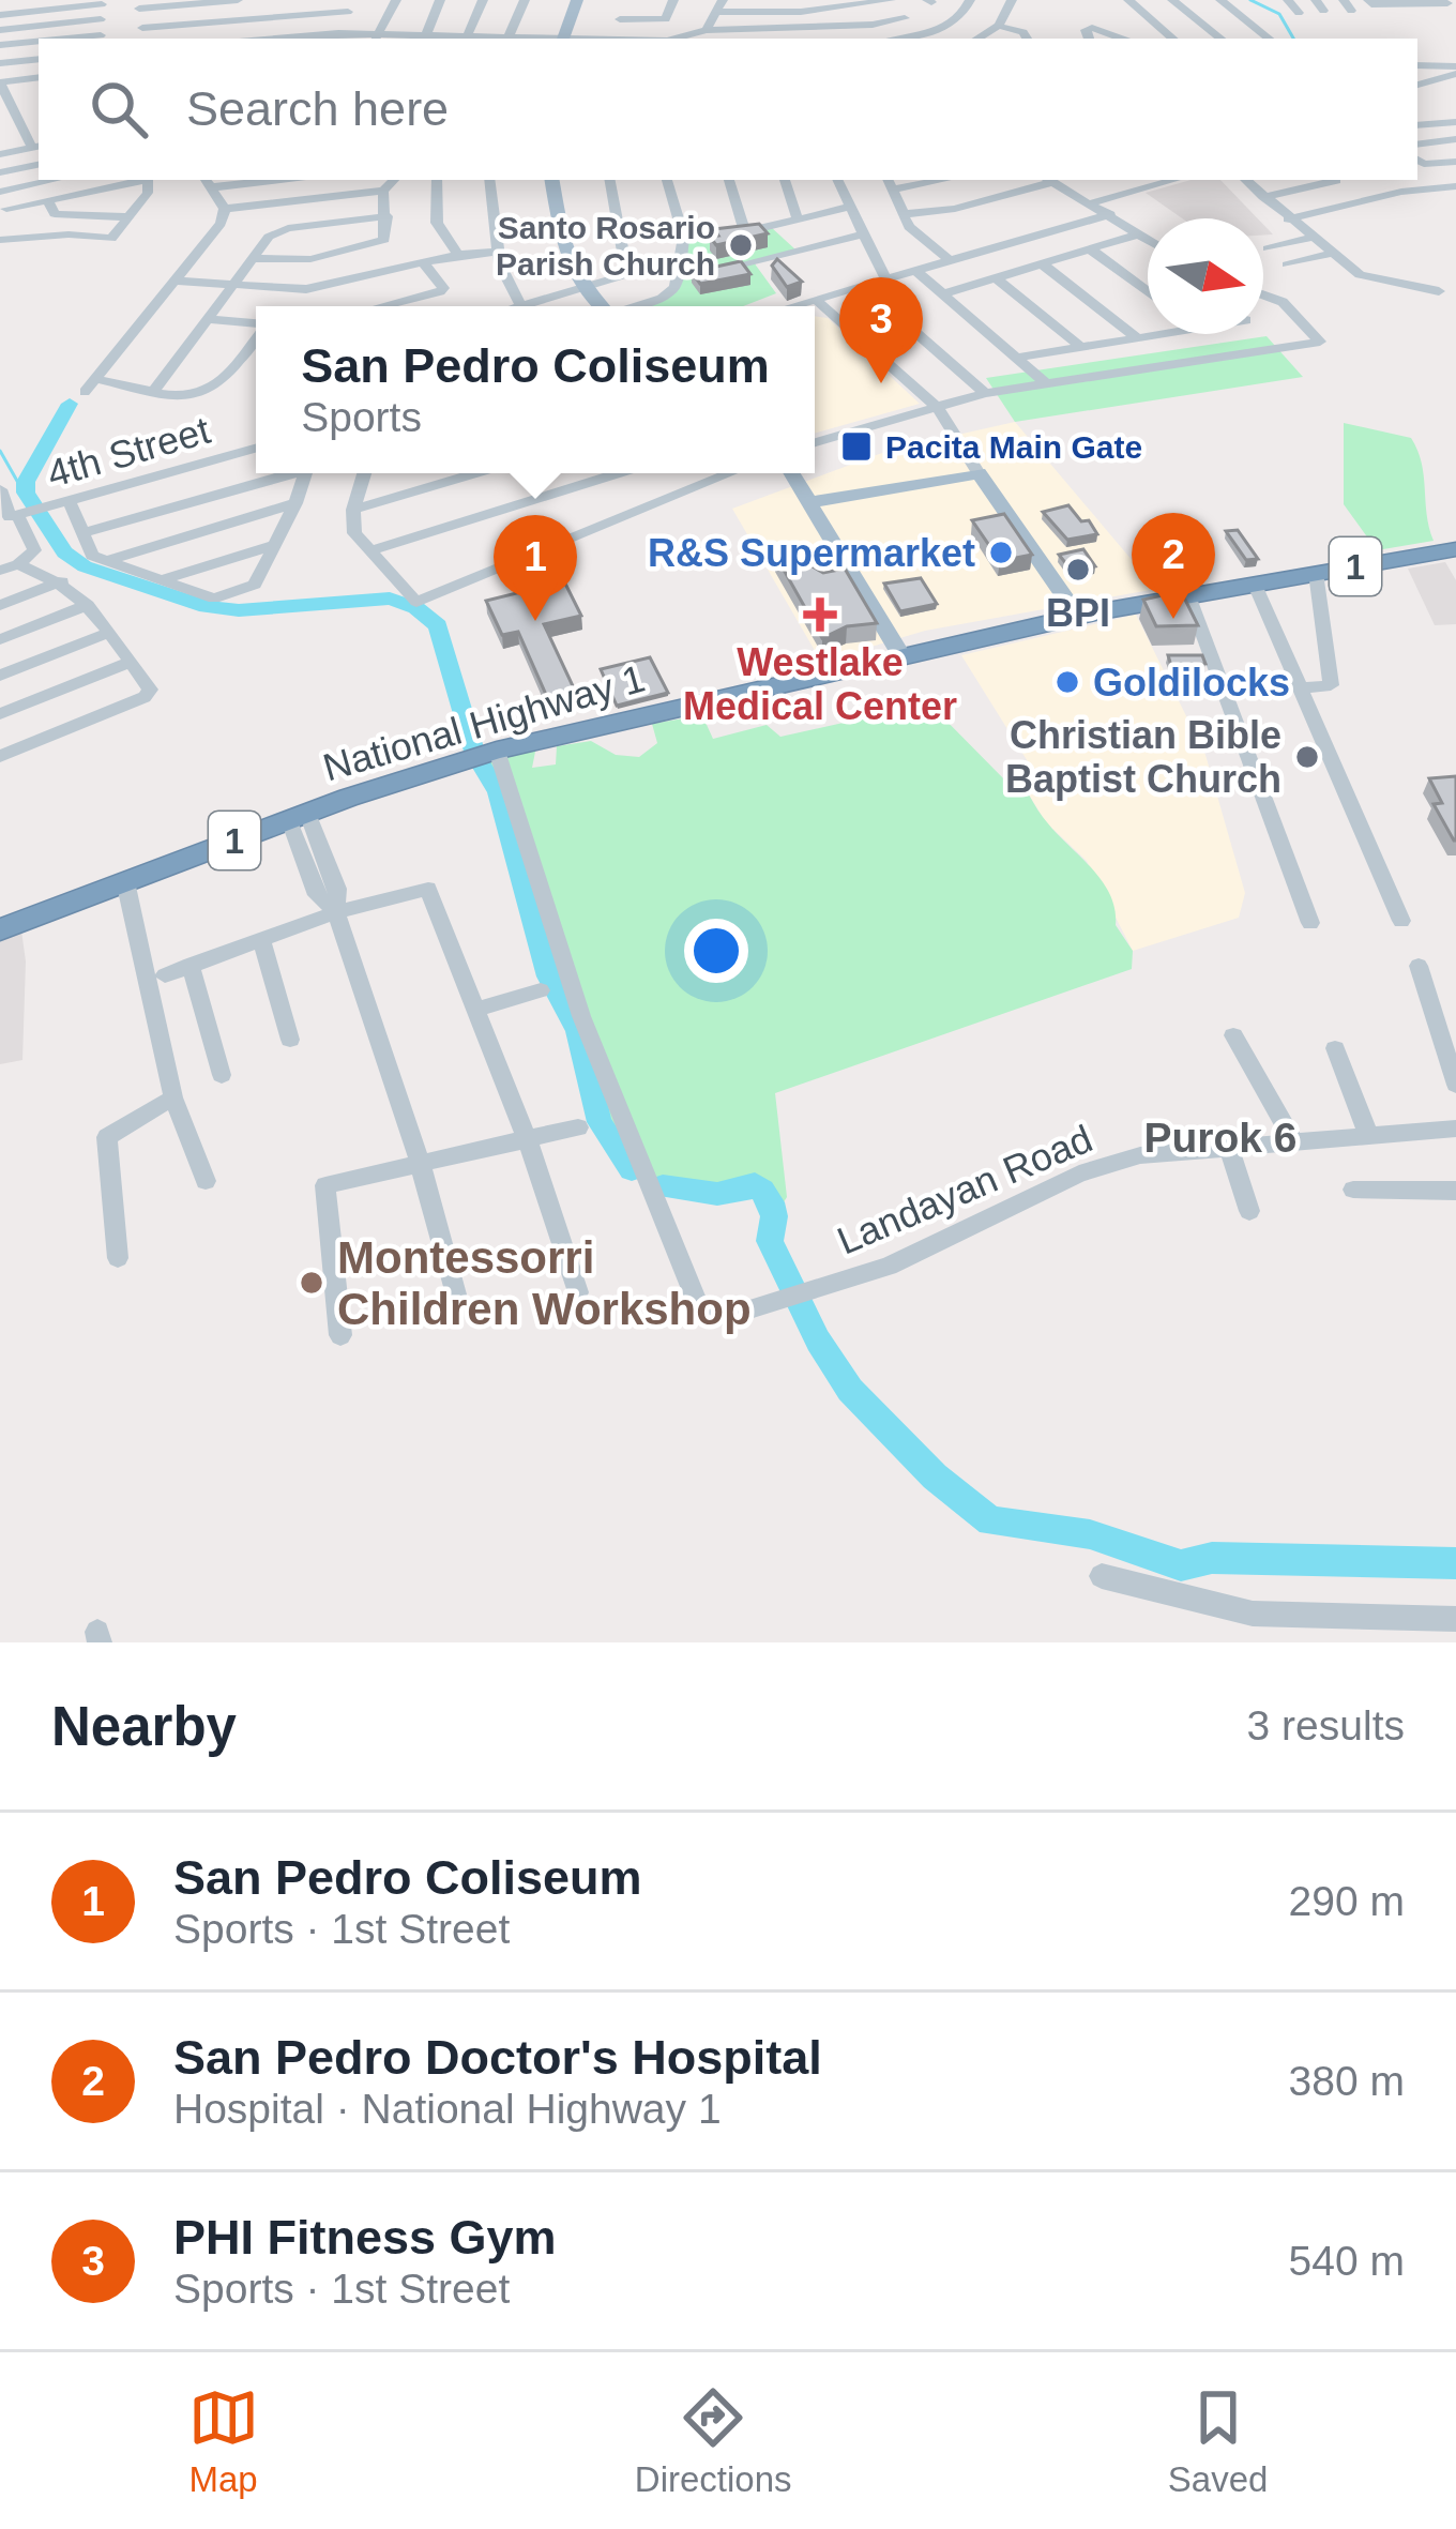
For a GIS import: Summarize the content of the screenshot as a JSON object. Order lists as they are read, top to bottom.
{
  "streets": {
    "highway": ["1", "National Highway 1"],
    "street": ["4th Street", "Landayan Road"]
  },
  "crossings": [
    ["National Highway 1", "Landayan Road"]
  ],
  "districts": ["Purok 6"],
  "places": {
    "other": [
      "Santo Rosario Parish Church",
      "R&S Supermarket",
      "BPI",
      "Goldilocks",
      "Christian Bible Baptist Church",
      "Montessorri Children Workshop"
    ],
    "transit": ["Pacita Main Gate"],
    "health": ["Westlake Medical Center"]
  },
  "north": "right",
  "page": {
    "search": "Search here",
    "pins": ["3", "2", "1"],
    "popup": ["San Pedro Coliseum", "Sports"],
    "heading": ["Nearby", "3 results"],
    "list": [
      {
        "mark": "1",
        "name": "San Pedro Coliseum",
        "note": "Sports · 1st Street",
        "value": "290 m"
      },
      {
        "mark": "2",
        "name": "San Pedro Doctor's Hospital",
        "note": "Hospital · National Highway 1",
        "value": "380 m"
      },
      {
        "mark": "3",
        "name": "PHI Fitness Gym",
        "note": "Sports · 1st Street",
        "value": "540 m"
      }
    ],
    "nav": ["Map", "Directions", "Saved"]
  }
}
